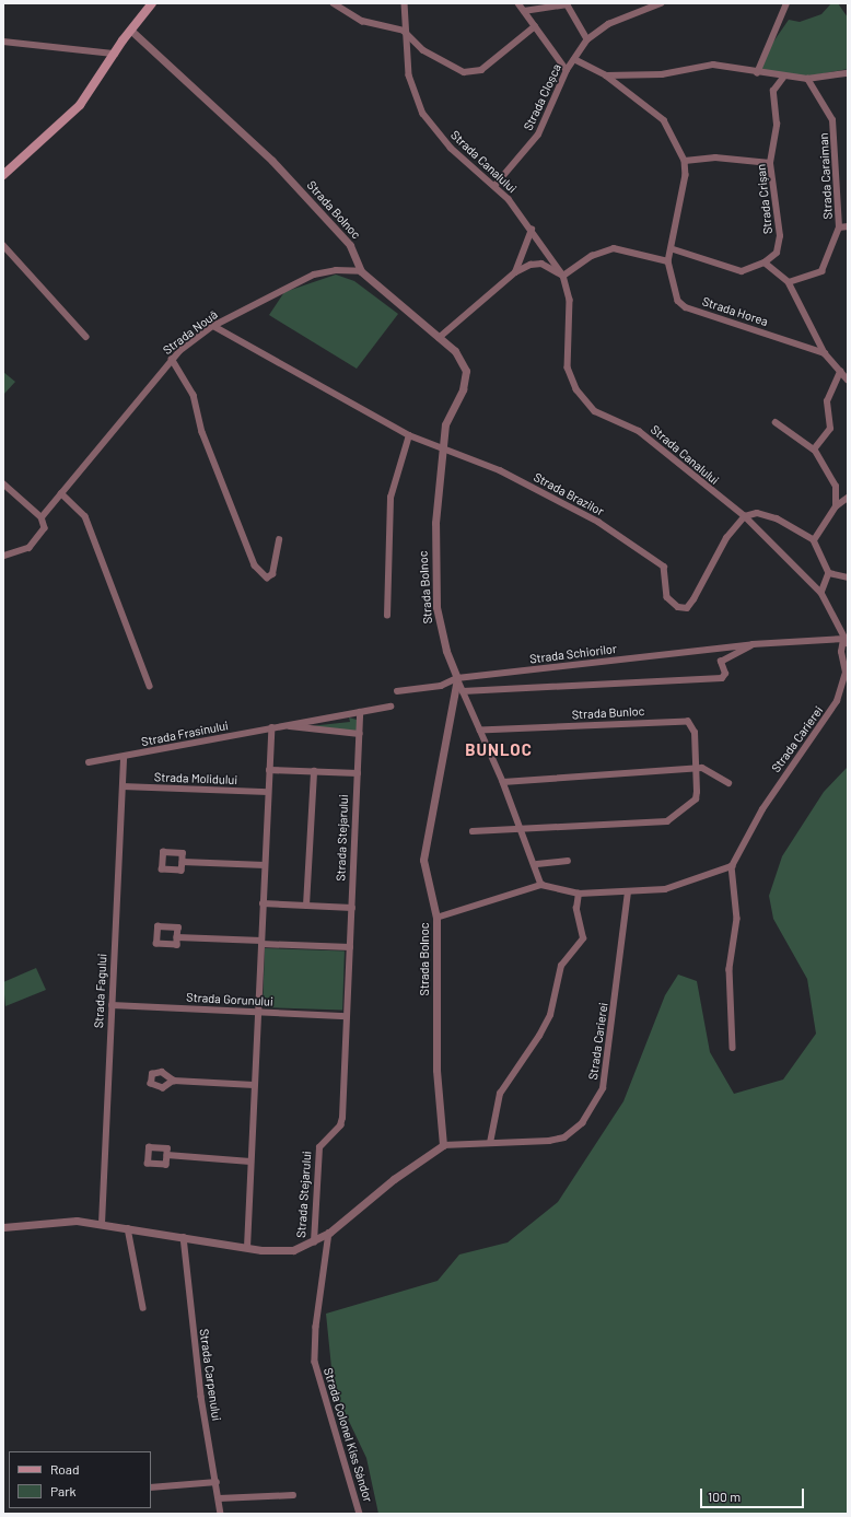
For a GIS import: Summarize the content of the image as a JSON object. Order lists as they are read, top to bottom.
{
  "streets": {
    "street": [
      "Strada Cloșca",
      "Strada Canalului",
      "Strada Caraiman",
      "Strada Crișan",
      "Strada Bolnoc",
      "Strada Horea",
      "Strada Nouă",
      "Strada Brazilor",
      "Strada Schiorilor",
      "Strada Bunloc",
      "Strada Frasinului",
      "Strada Carierei",
      "Strada Molidului",
      "Strada Stejarului",
      "Strada Fagului",
      "Strada Gorunului",
      "Strada Carpenului",
      "Strada Colonel Kiss Sándor"
    ]
  },
  "crossings": [
    ["Strada Cloșca", "Strada Canalului"],
    ["Strada Canalului", "Strada Brazilor"],
    ["Strada Canalului", "Strada Schiorilor"],
    ["Strada Canalului", "Strada Carierei"],
    ["Strada Bolnoc", "Strada Nouă"],
    ["Strada Bolnoc", "Strada Brazilor"],
    ["Strada Bolnoc", "Strada Schiorilor"],
    ["Strada Bolnoc", "Strada Carierei"],
    ["Strada Nouă", "Strada Brazilor"],
    ["Strada Schiorilor", "Strada Carierei"],
    ["Strada Frasinului", "Strada Stejarului"],
    ["Strada Frasinului", "Strada Fagului"],
    ["Strada Molidului", "Strada Fagului"],
    ["Strada Stejarului", "Strada Fagului"],
    ["Strada Stejarului", "Strada Gorunului"],
    ["Strada Stejarului", "Strada Carpenului"],
    ["Strada Fagului", "Strada Gorunului"]
  ],
  "districts": ["BUNLOC"],
  "legend": ["Road", "Park"],
  "scale_bar": "100 m"
}
